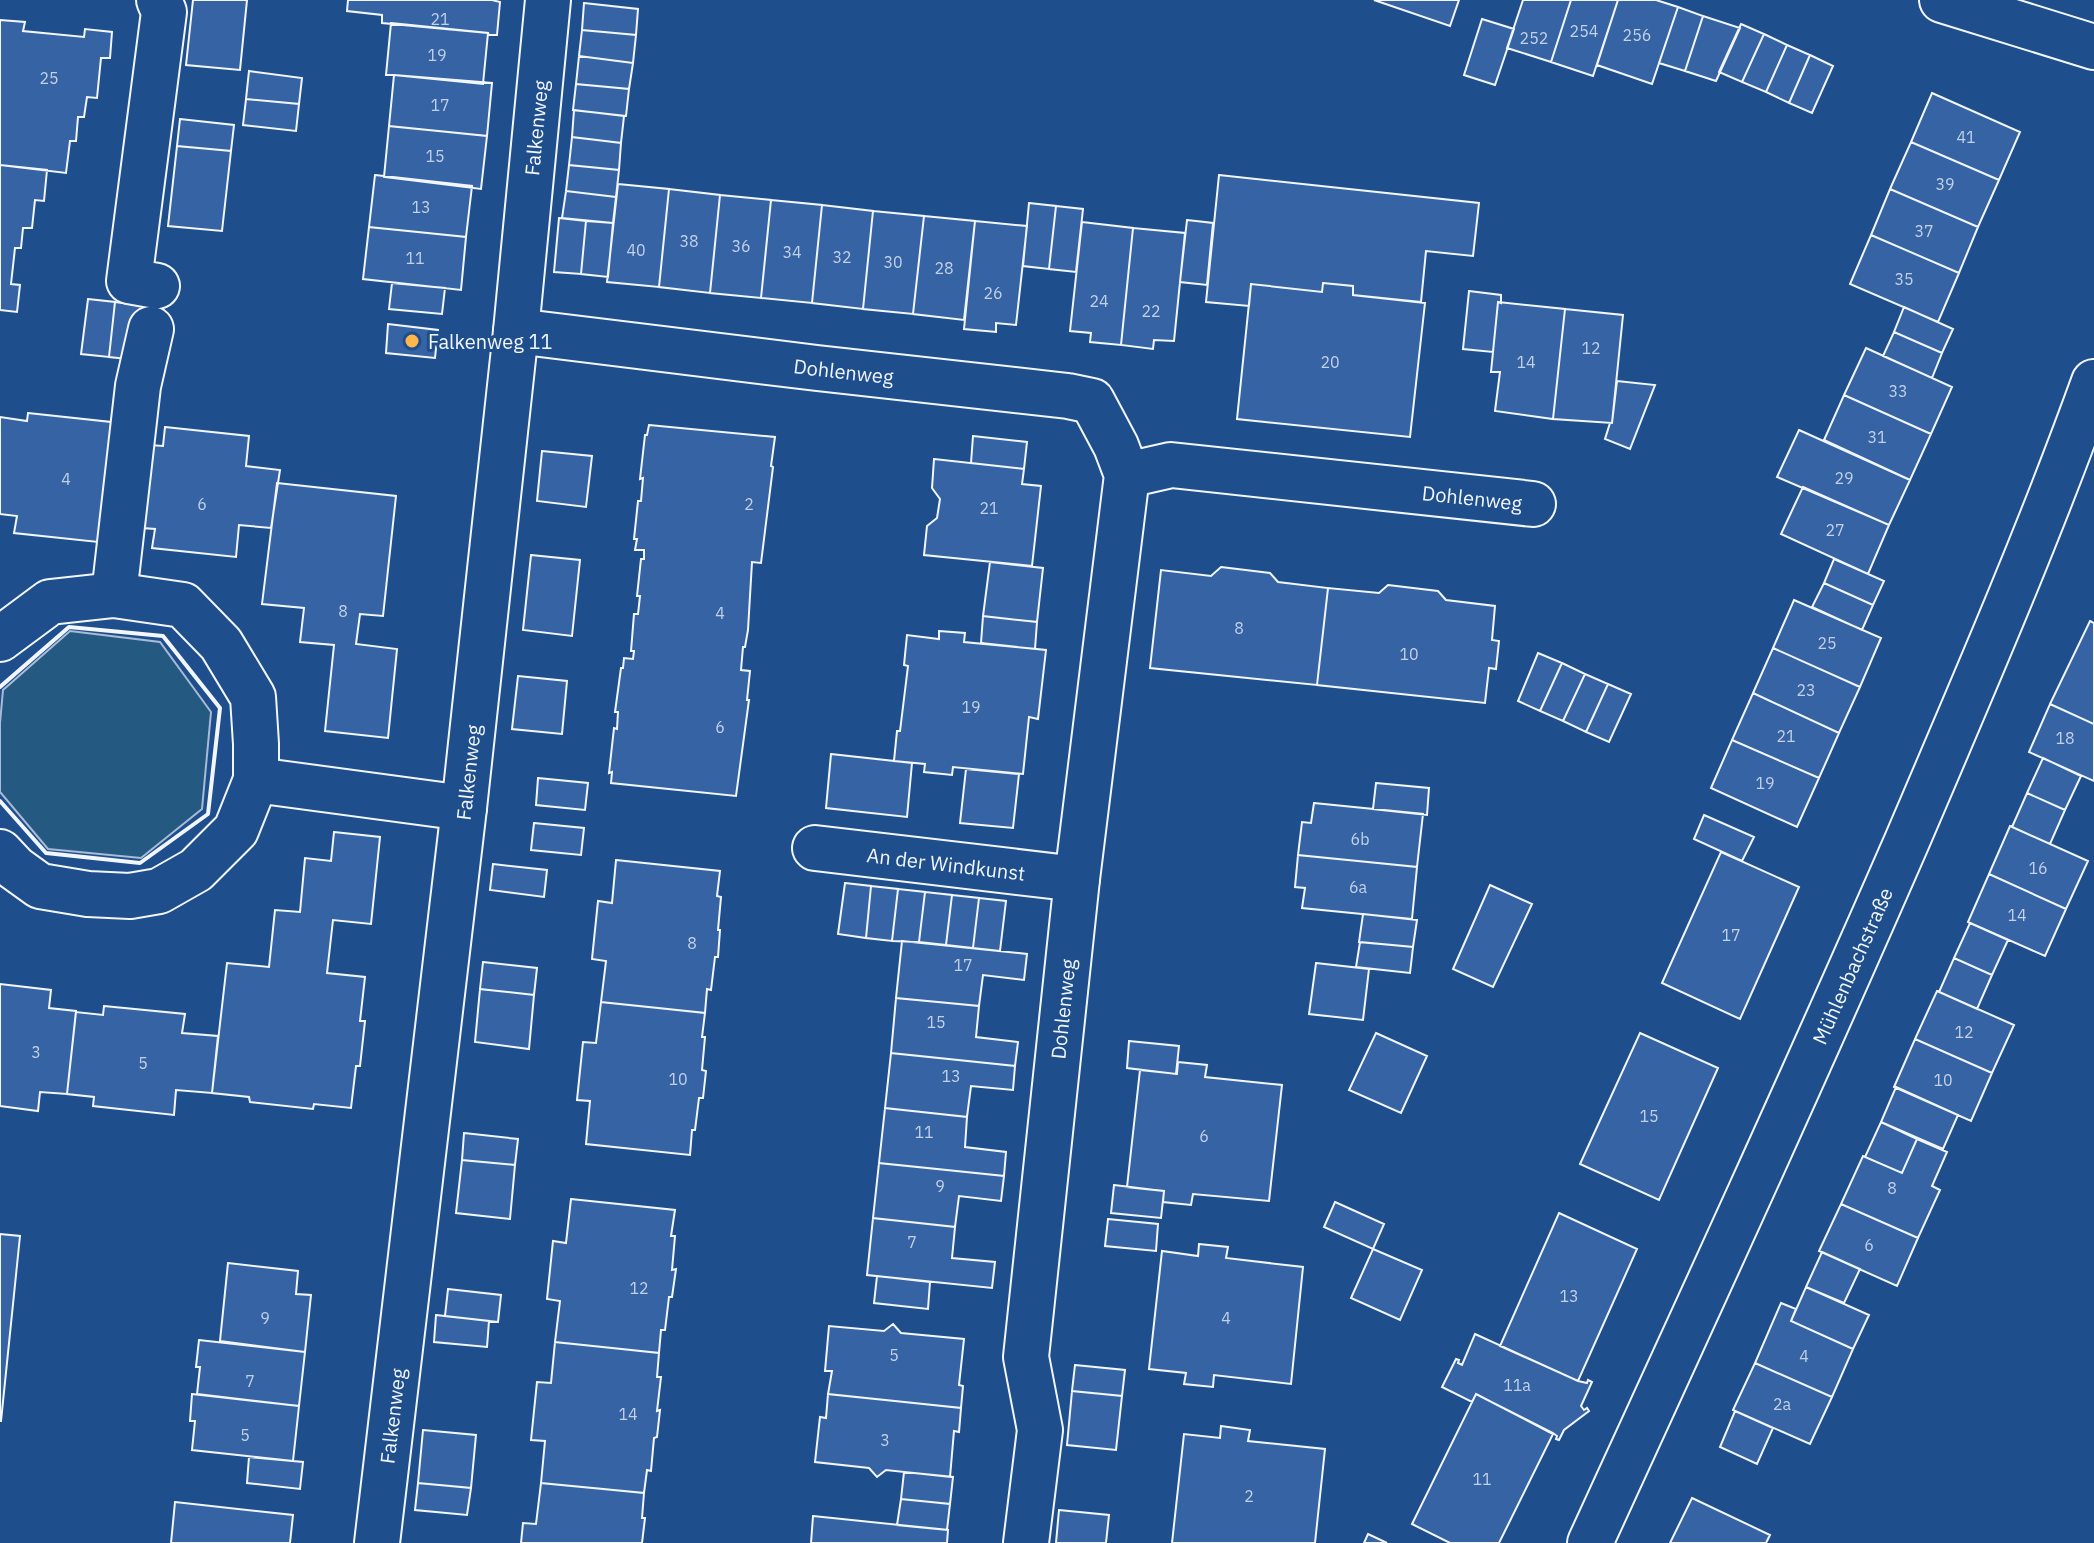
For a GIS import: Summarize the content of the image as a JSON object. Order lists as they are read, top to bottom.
{
  "streets": {
    "street": [
      "Falkenweg",
      "Dohlenweg",
      "An der Windkunst",
      "Mühlenbachstraße"
    ]
  },
  "crossings": [
    ["Falkenweg", "Dohlenweg"],
    ["Dohlenweg", "An der Windkunst"]
  ],
  "places": ["Falkenweg 11"],
  "house_numbers": [
    "21",
    "254",
    "256",
    "252",
    "19",
    "25",
    "17",
    "41",
    "15",
    "39",
    "13",
    "37",
    "38",
    "36",
    "40",
    "34",
    "32",
    "11",
    "30",
    "28",
    "35",
    "26",
    "24",
    "22",
    "12",
    "20",
    "14",
    "33",
    "31",
    "29",
    "4",
    "6",
    "2",
    "21",
    "27",
    "8",
    "4",
    "8",
    "25",
    "10",
    "23",
    "19",
    "6",
    "21",
    "18",
    "19",
    "6b",
    "16",
    "6a",
    "14",
    "17",
    "8",
    "17",
    "15",
    "12",
    "3",
    "5",
    "13",
    "10",
    "10",
    "15",
    "11",
    "6",
    "9",
    "8",
    "7",
    "6",
    "12",
    "13",
    "9",
    "4",
    "5",
    "4",
    "7",
    "11a",
    "2a",
    "14",
    "5",
    "3",
    "11",
    "2"
  ]
}
